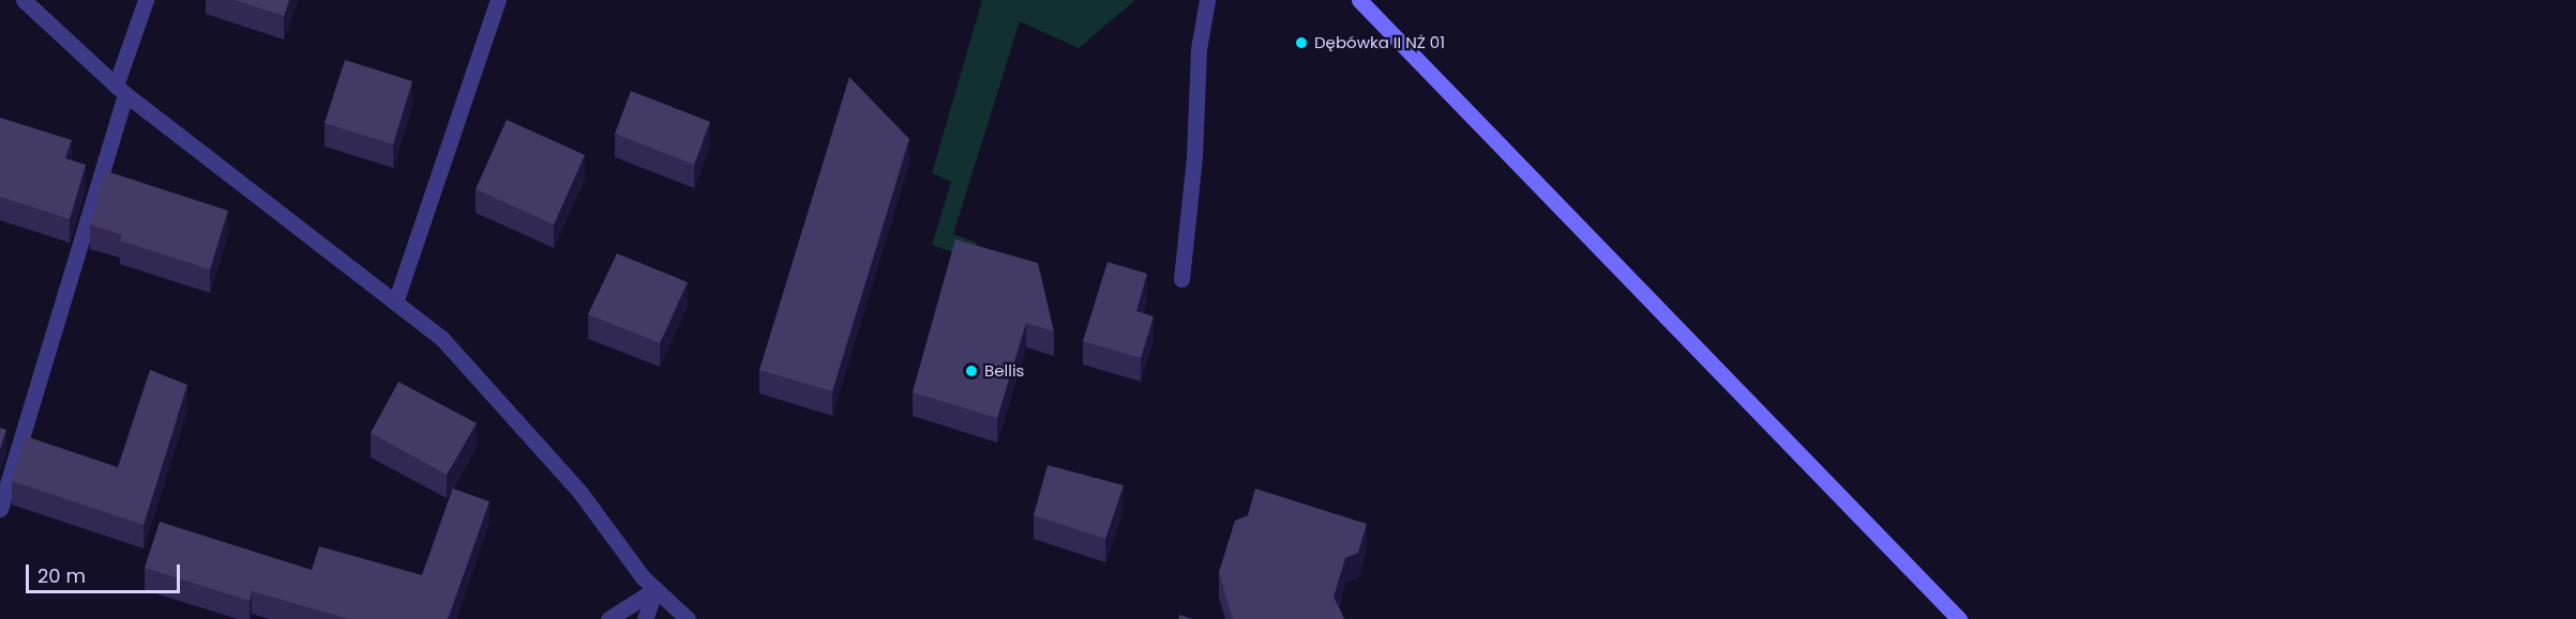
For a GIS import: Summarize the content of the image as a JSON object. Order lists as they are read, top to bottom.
{
  "places": ["Dębówka II NŻ 01", "Bellis"],
  "scale_bar": "20 m"
}
